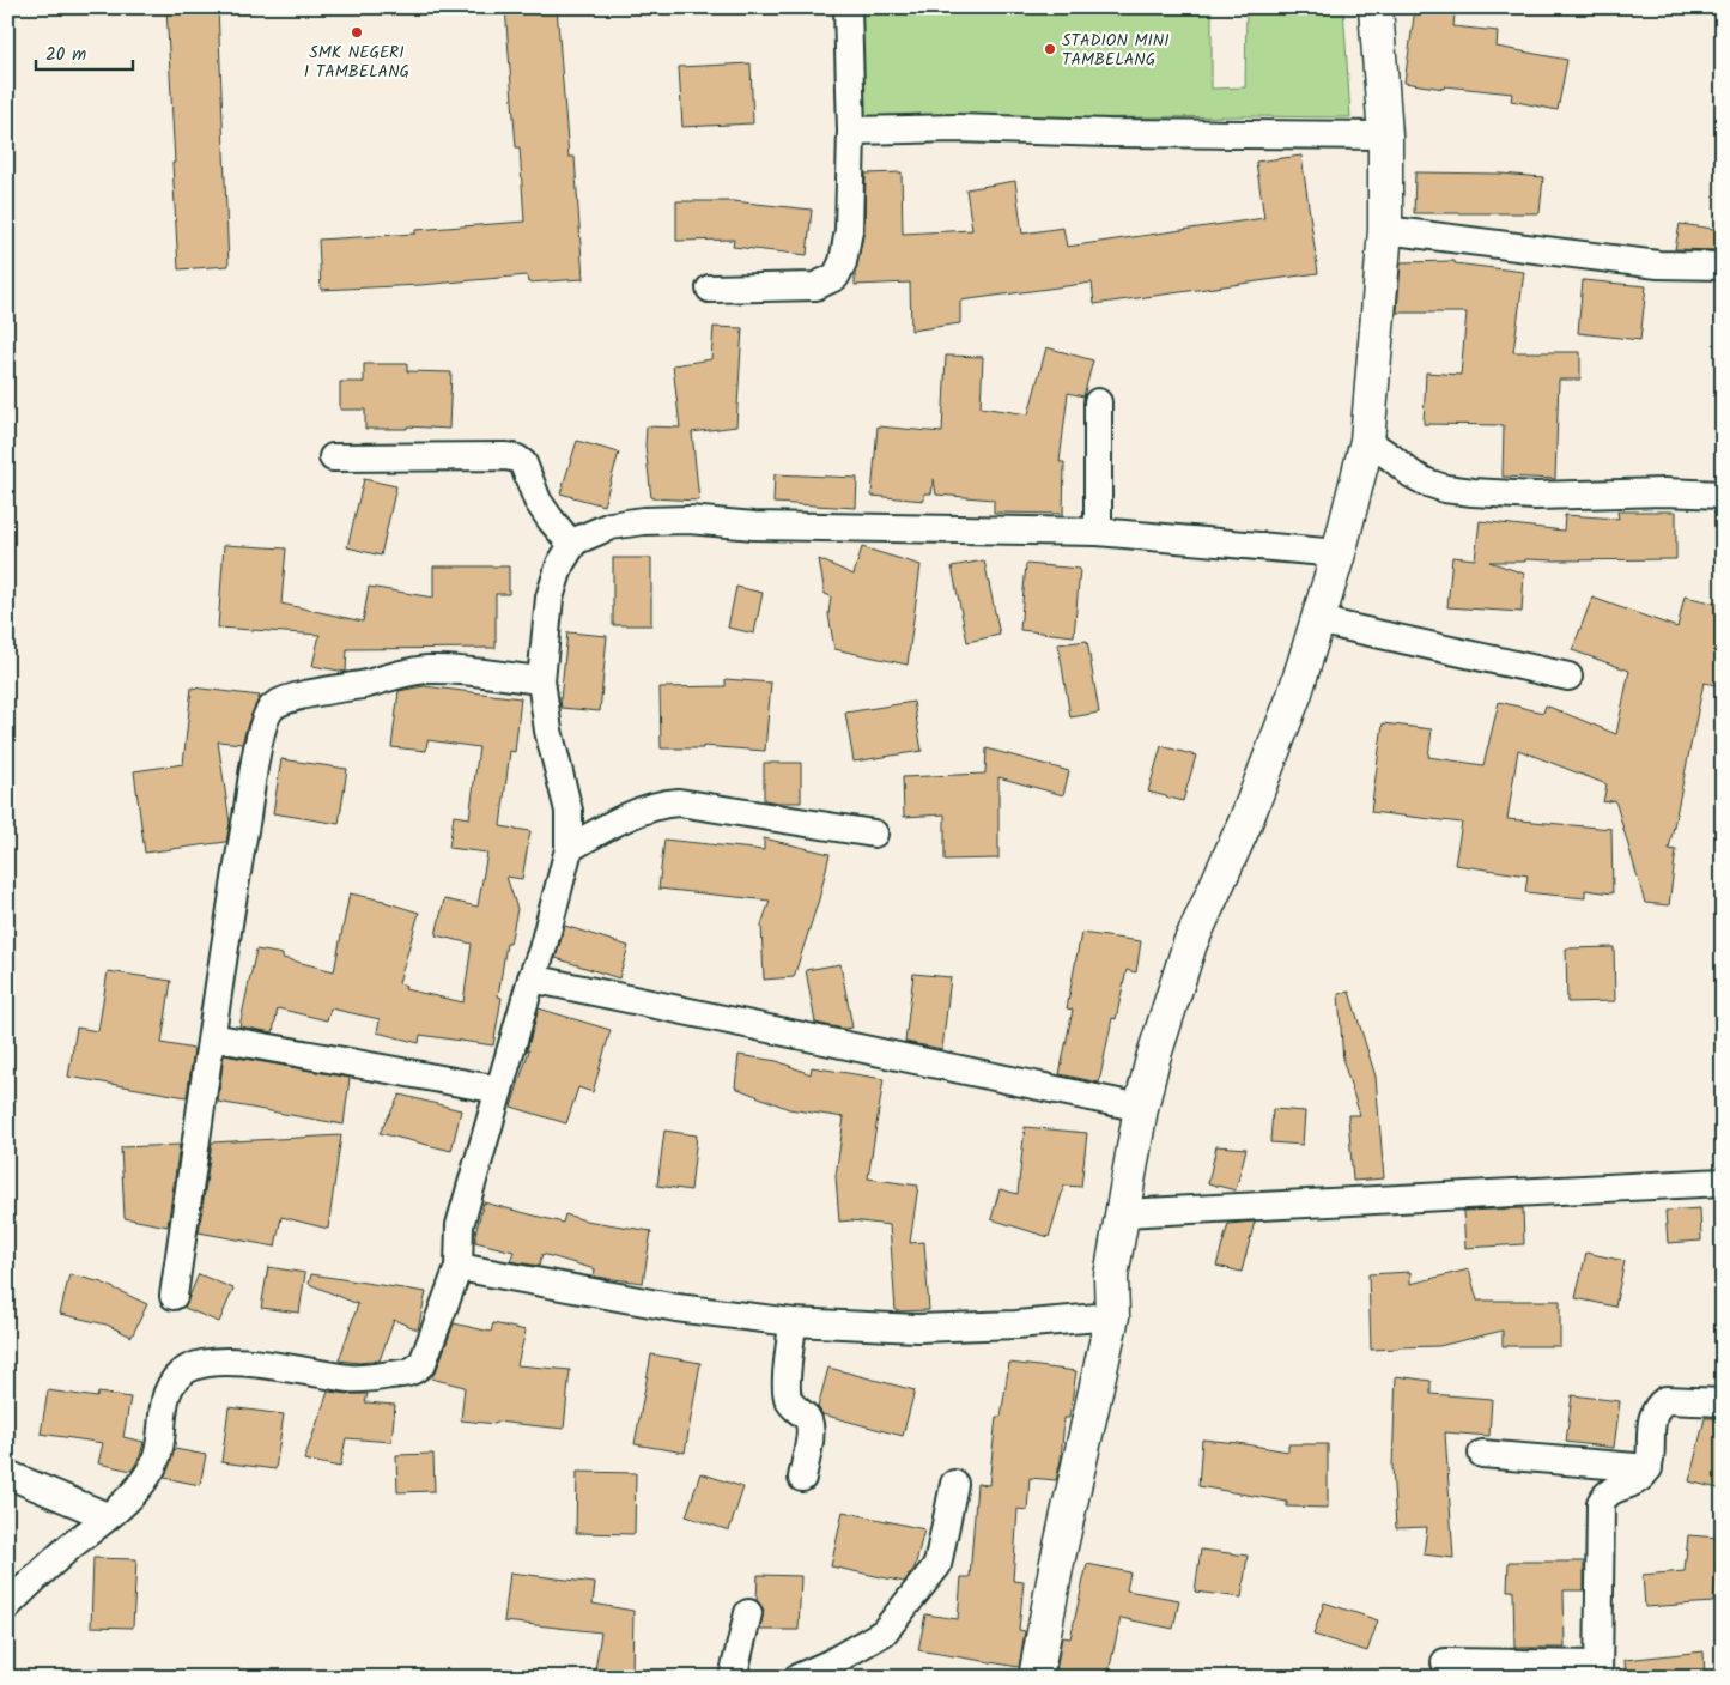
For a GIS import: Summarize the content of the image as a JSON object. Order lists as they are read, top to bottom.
{
  "places": ["SMK NEGERI 1 TAMBELANG", "STADION MINI TAMBELANG"],
  "scale_bar": "20 m"
}
